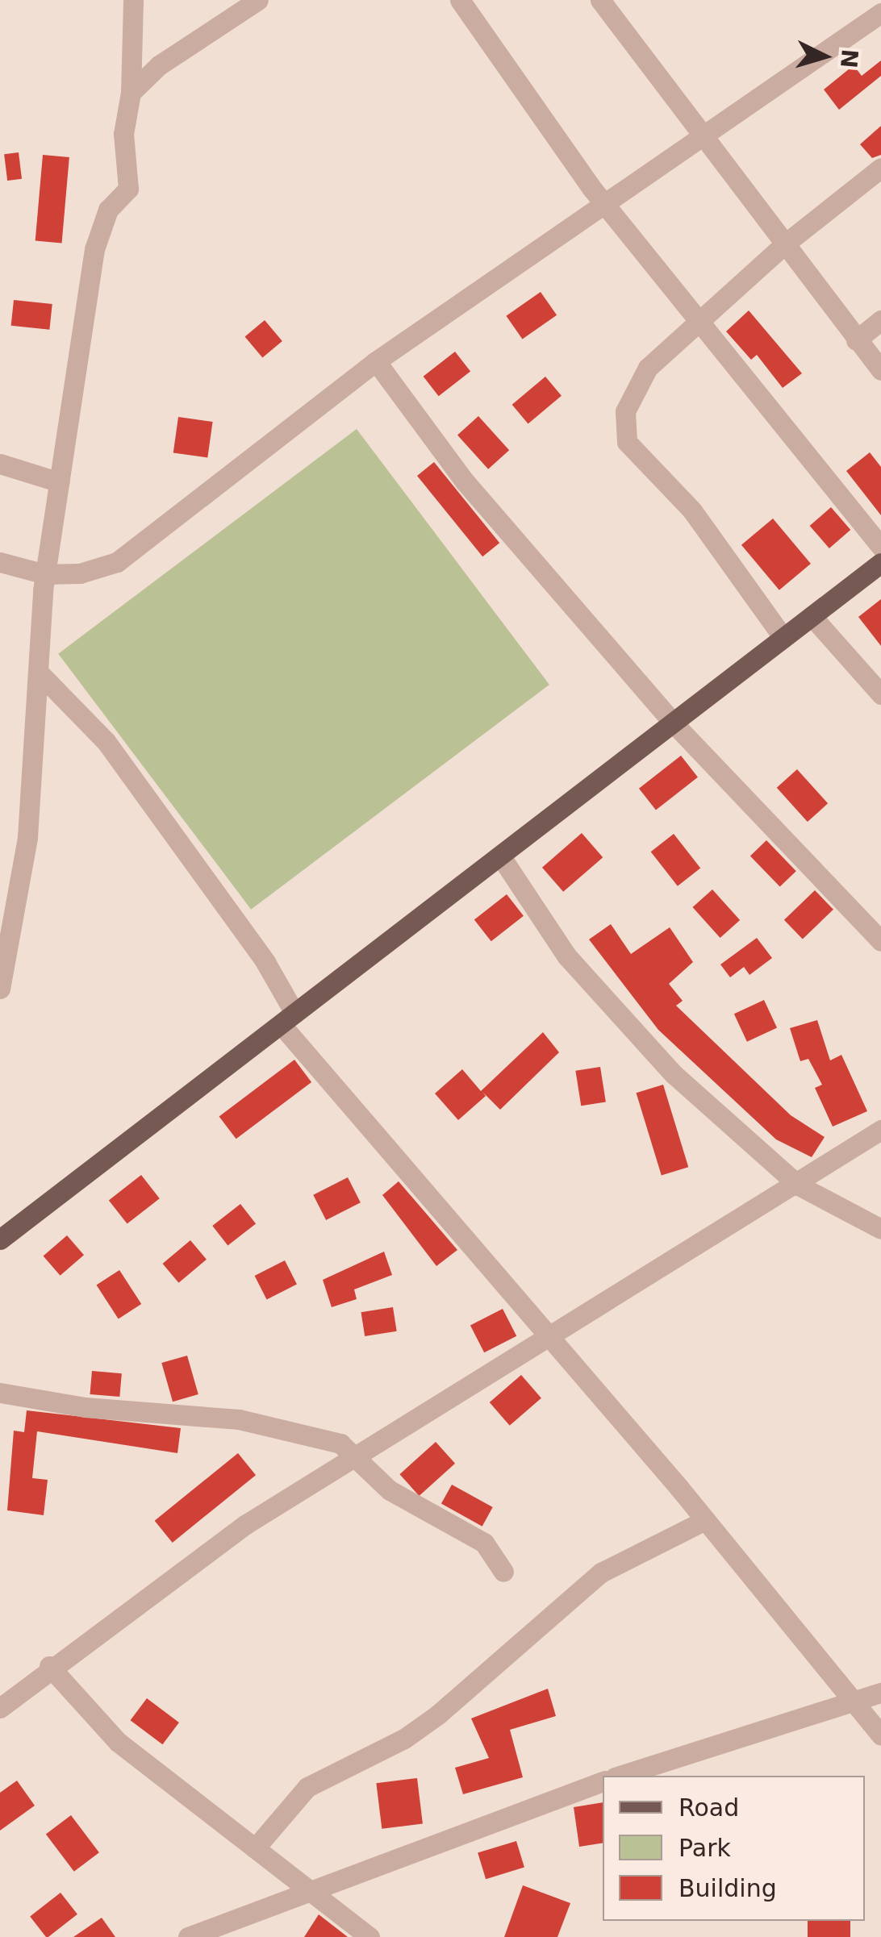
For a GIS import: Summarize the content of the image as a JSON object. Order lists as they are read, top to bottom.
{
  "legend": ["Road", "Park", "Building"],
  "north": "right"
}
